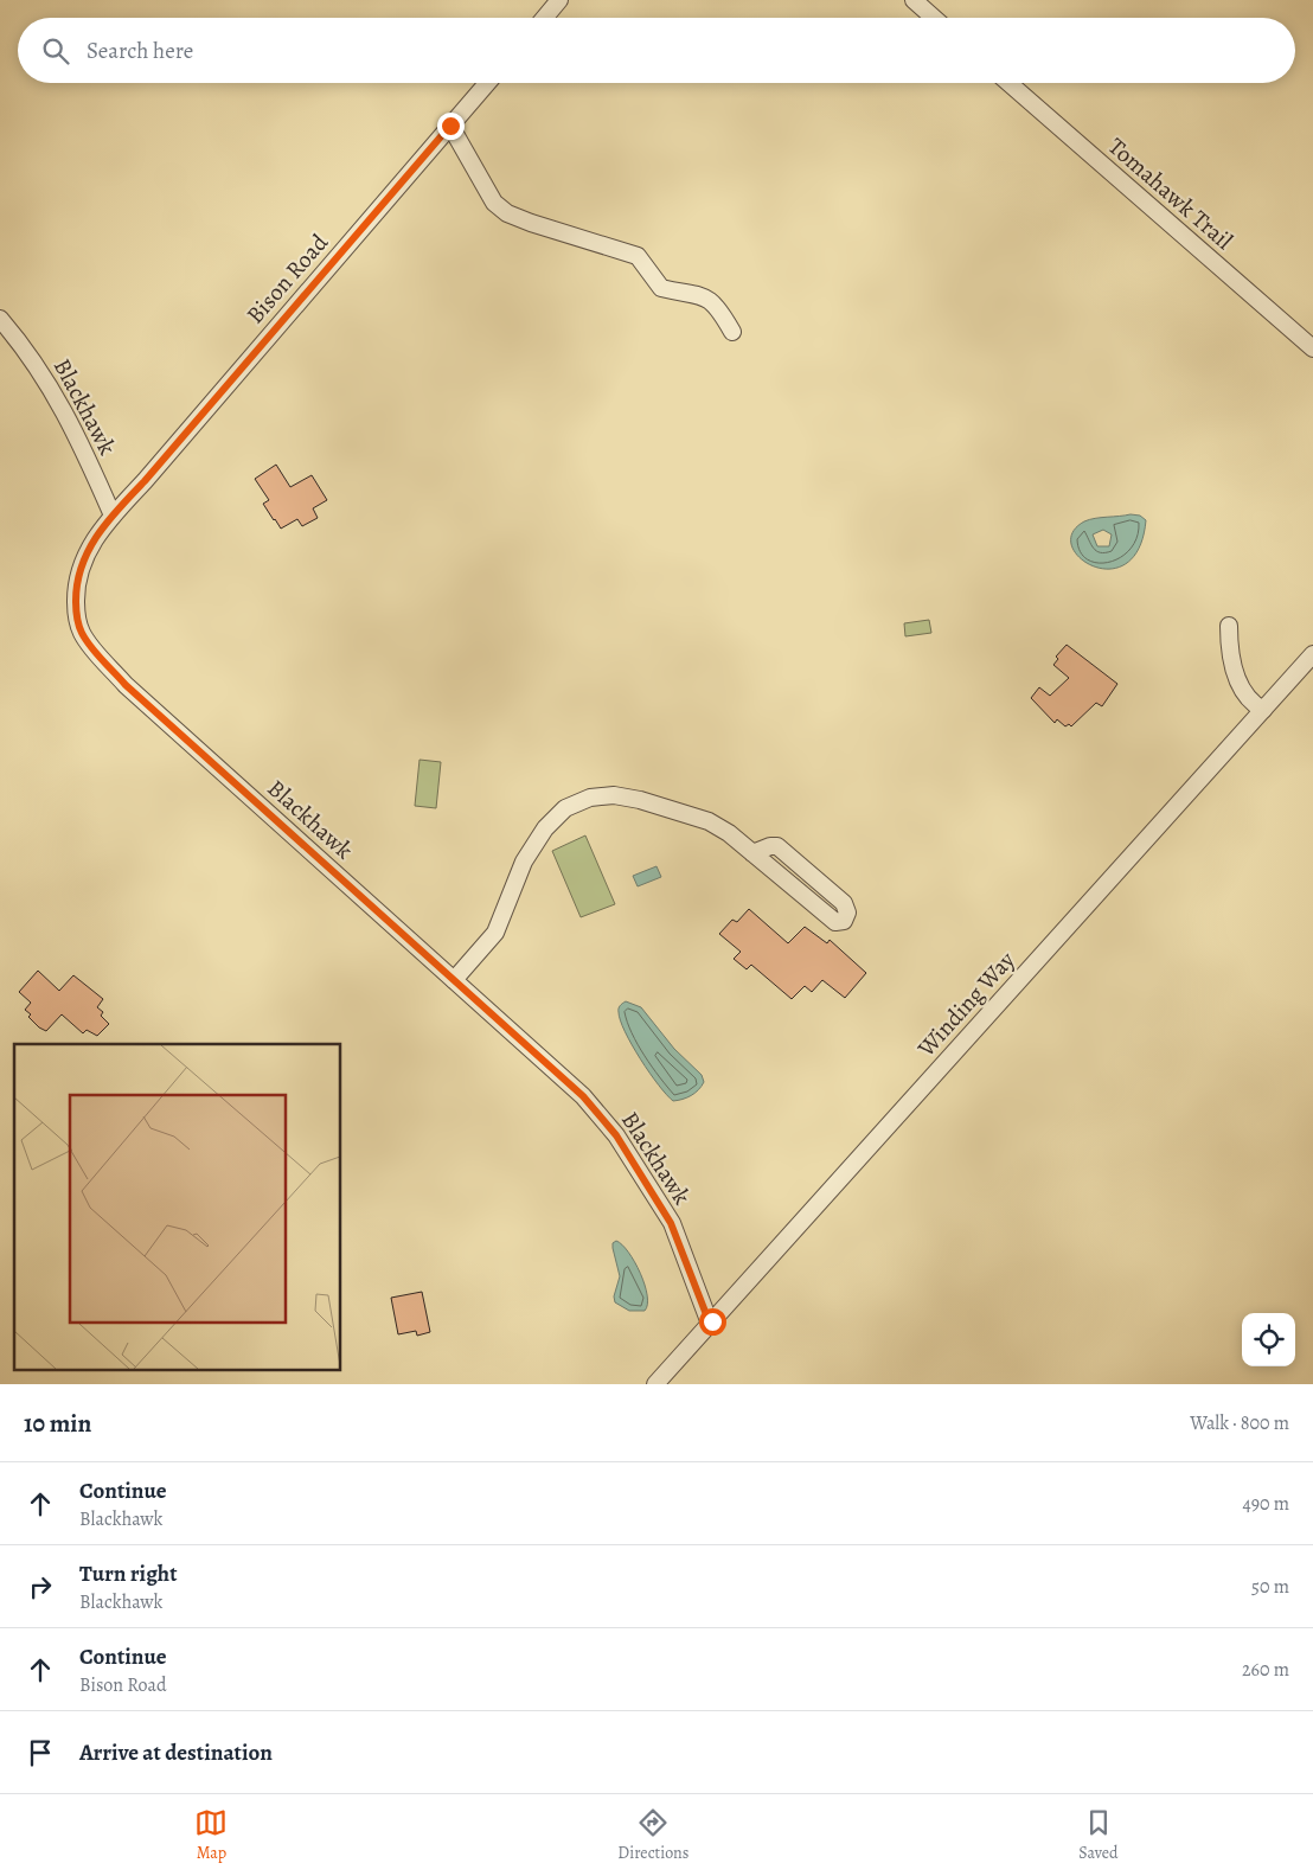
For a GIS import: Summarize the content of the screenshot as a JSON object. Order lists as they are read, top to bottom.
{
  "streets": {
    "street": [
      "Tomahawk Trail",
      "Bison Road",
      "Blackhawk",
      "Winding Way"
    ]
  },
  "crossings": [
    ["Bison Road", "Blackhawk"],
    ["Blackhawk", "Winding Way"]
  ],
  "page": {
    "search": "Search here",
    "heading": ["10 min", "Walk · 800 m"],
    "list": [
      ["Continue", "Blackhawk", "490 m"],
      ["Turn right", "Blackhawk", "50 m"],
      ["Continue", "Bison Road", "260 m"],
      "Arrive at destination"
    ],
    "nav": ["Map", "Directions", "Saved"]
  }
}
